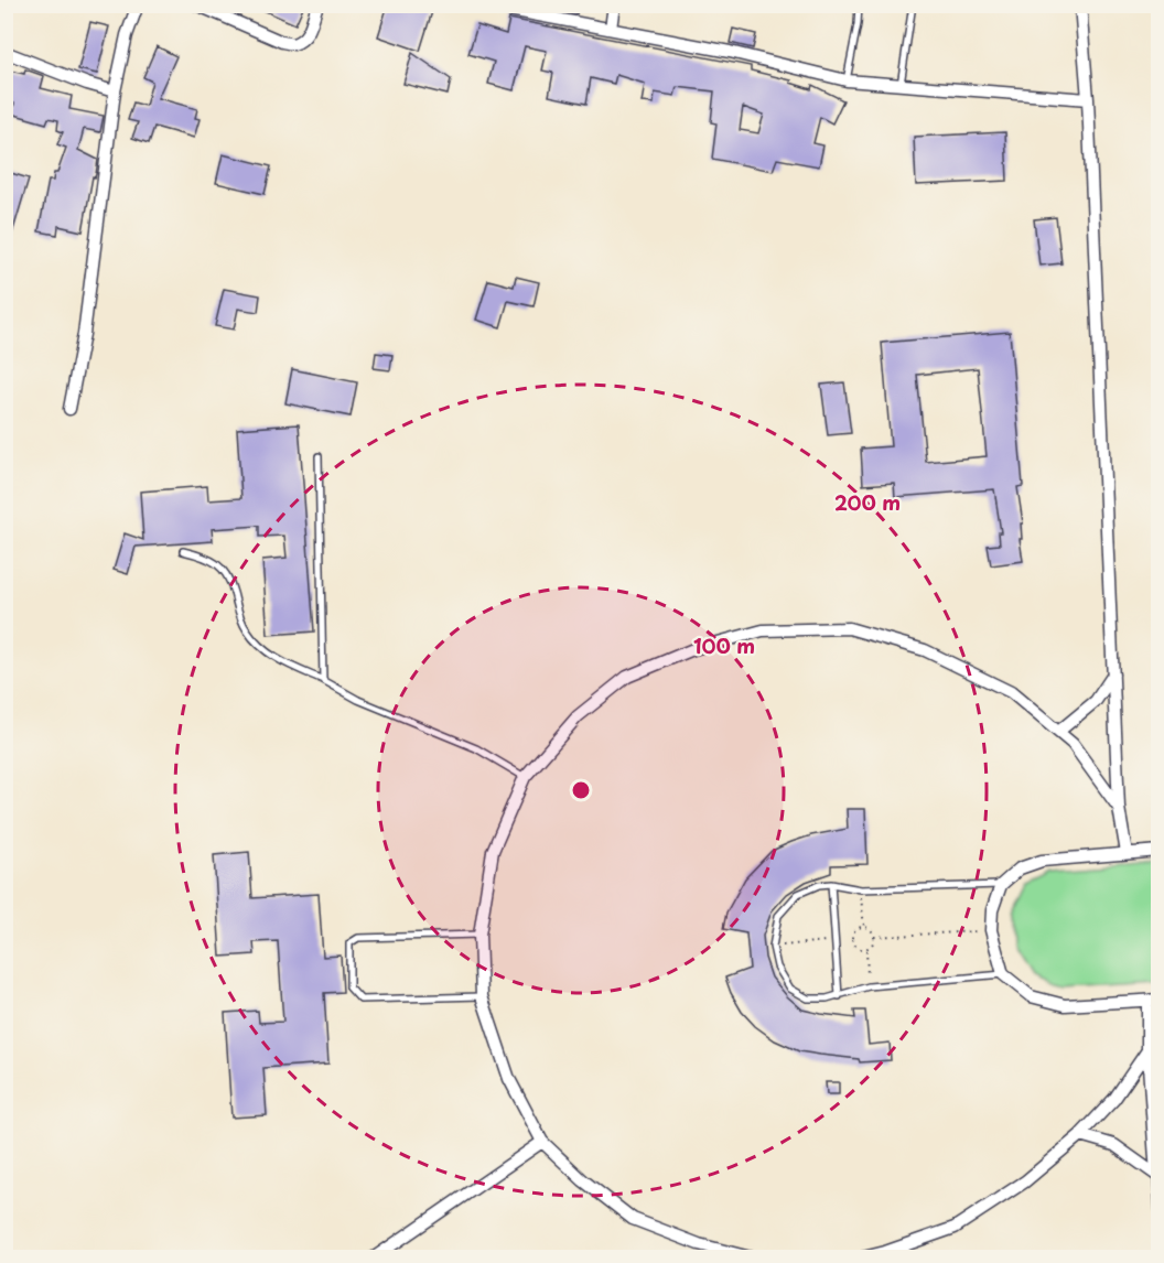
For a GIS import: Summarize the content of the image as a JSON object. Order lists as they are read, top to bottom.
{
  "rings": ["200 m", "100 m"]
}
